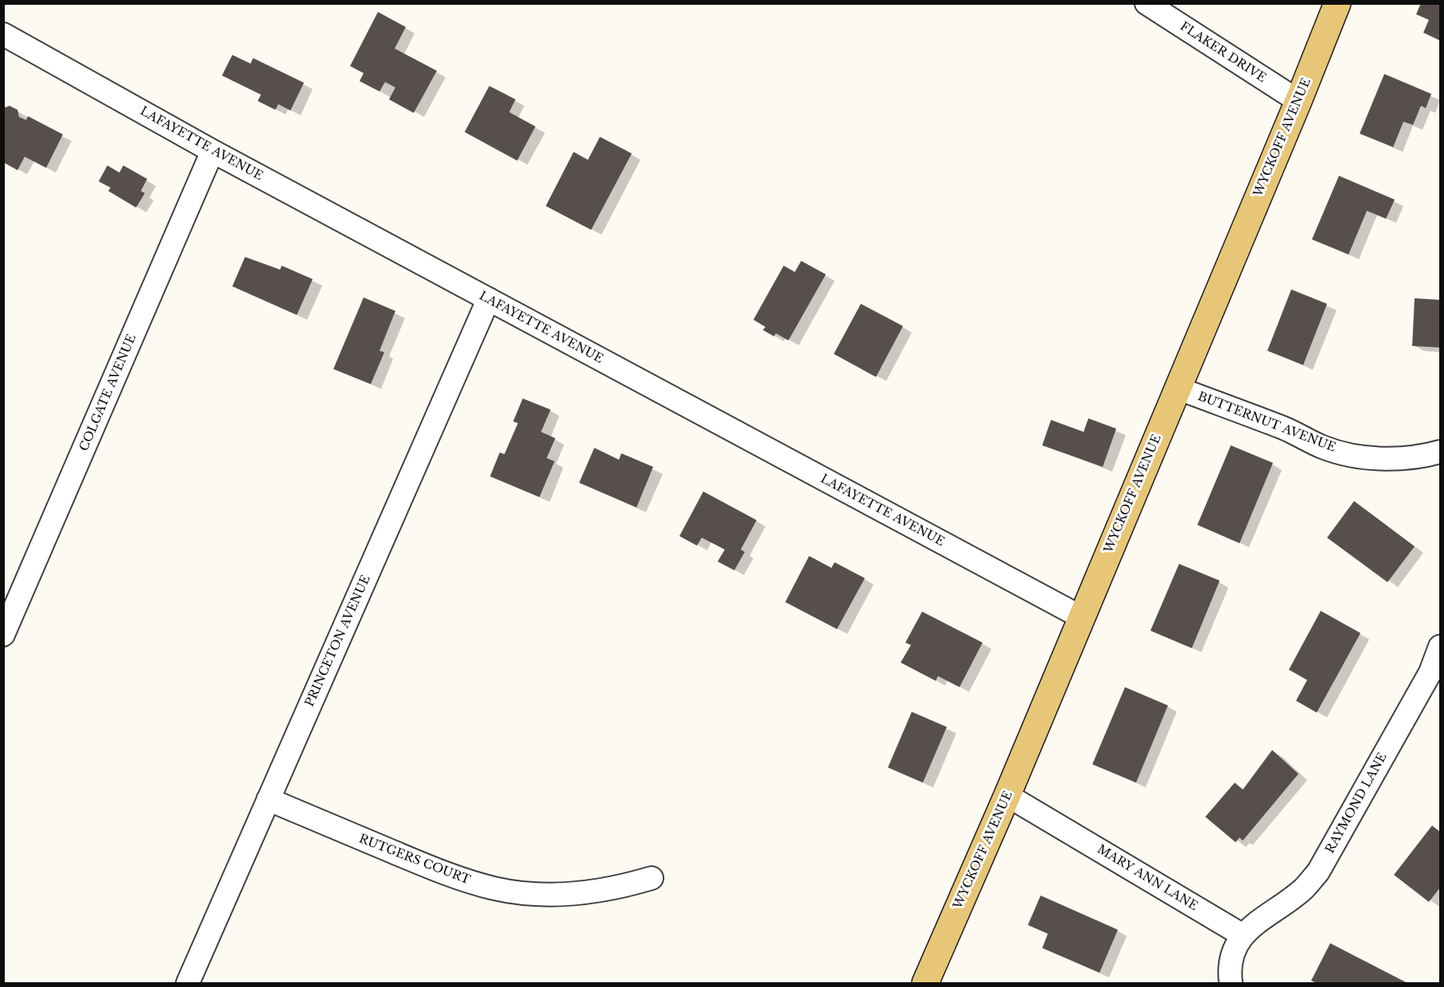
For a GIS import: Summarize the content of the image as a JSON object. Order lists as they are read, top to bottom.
{
  "streets": {
    "main road": ["WYCKOFF AVENUE"],
    "street": [
      "FLAKER DRIVE",
      "LAFAYETTE AVENUE",
      "COLGATE AVENUE",
      "BUTTERNUT AVENUE",
      "PRINCETON AVENUE",
      "RAYMOND LANE",
      "RUTGERS COURT",
      "MARY ANN LANE"
    ]
  },
  "crossings": [
    ["FLAKER DRIVE", "WYCKOFF AVENUE"],
    ["WYCKOFF AVENUE", "LAFAYETTE AVENUE"],
    ["WYCKOFF AVENUE", "BUTTERNUT AVENUE"],
    ["WYCKOFF AVENUE", "MARY ANN LANE"],
    ["LAFAYETTE AVENUE", "COLGATE AVENUE"],
    ["LAFAYETTE AVENUE", "PRINCETON AVENUE"],
    ["PRINCETON AVENUE", "RUTGERS COURT"],
    ["RAYMOND LANE", "MARY ANN LANE"]
  ]
}
